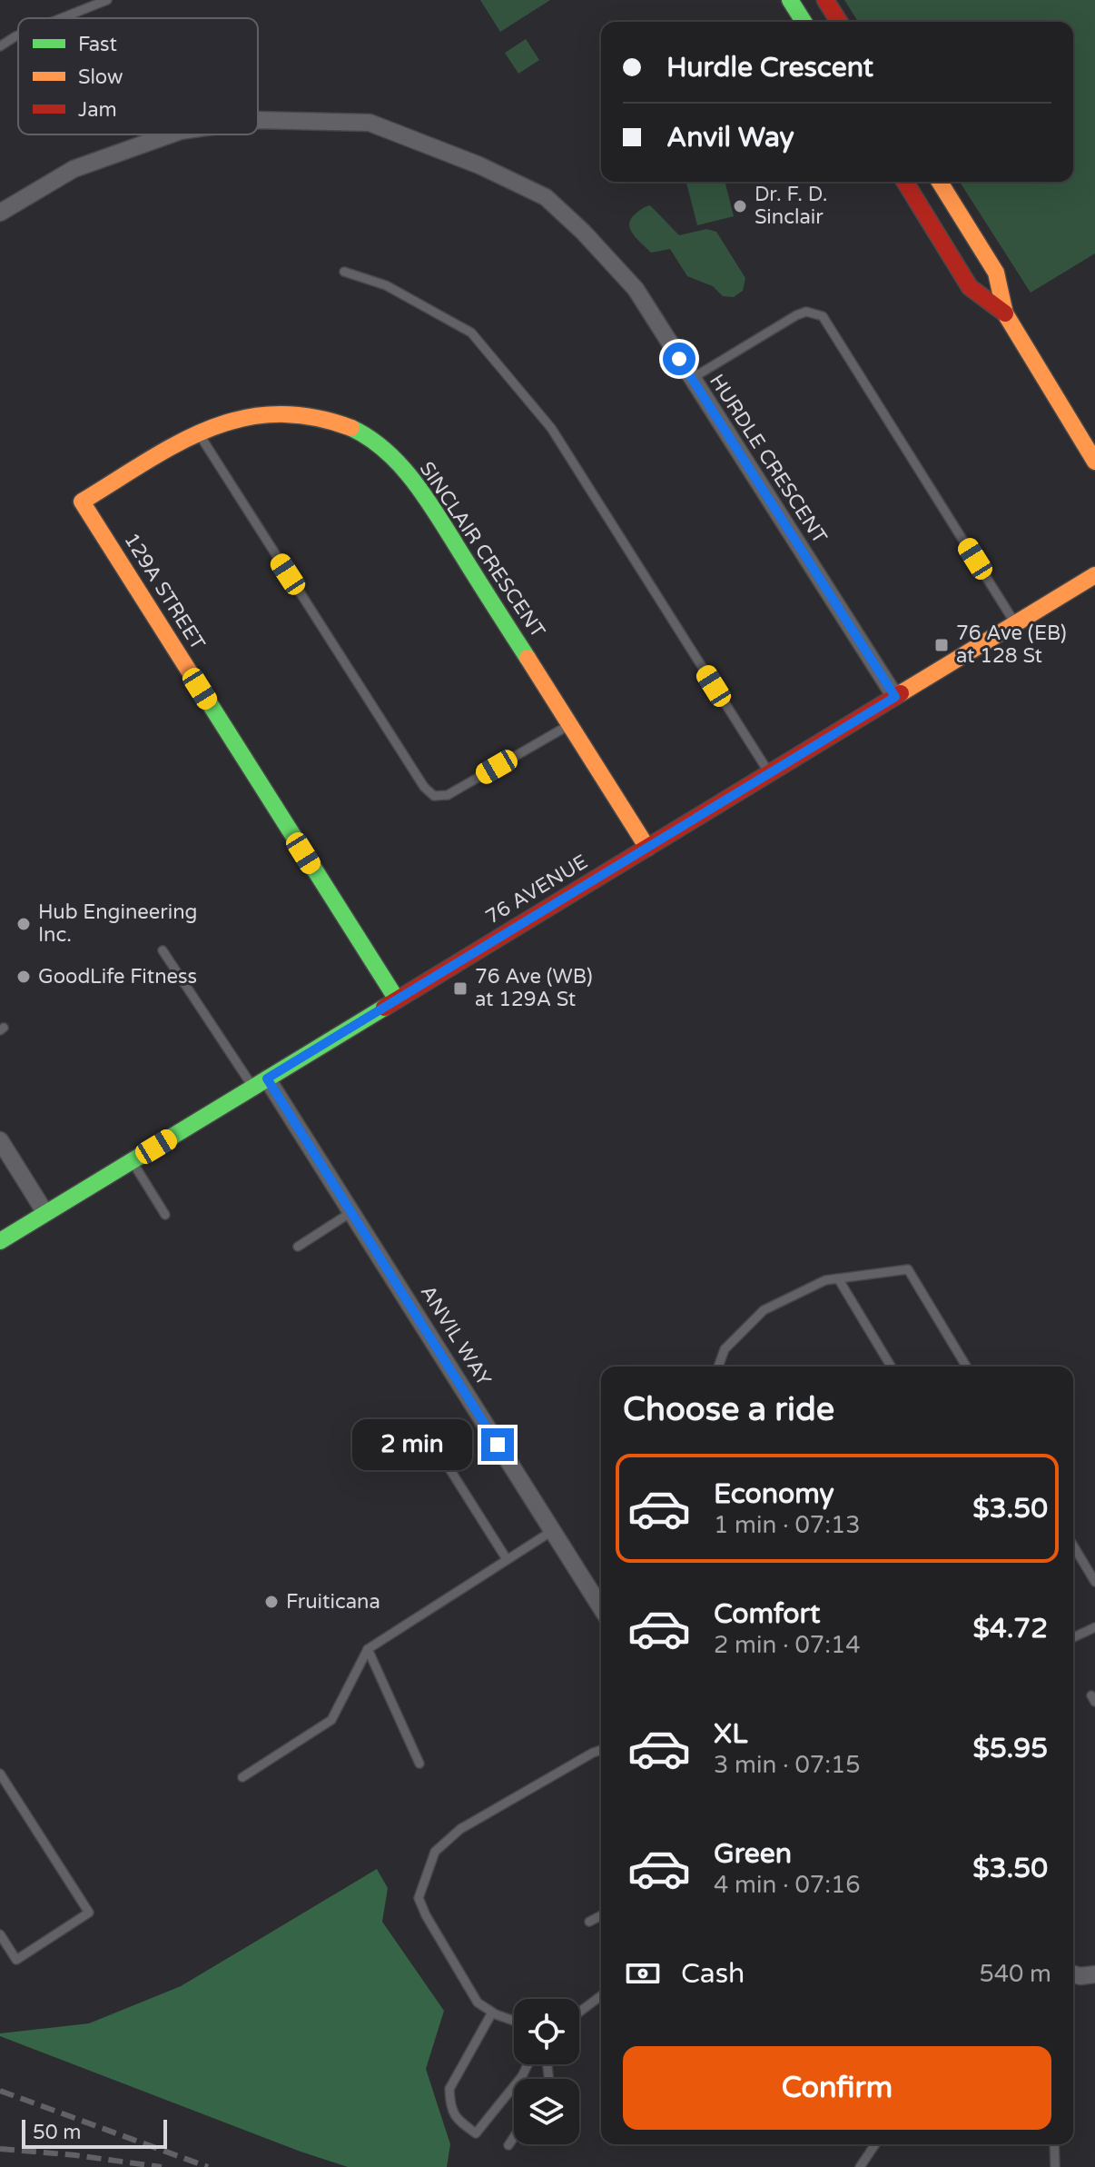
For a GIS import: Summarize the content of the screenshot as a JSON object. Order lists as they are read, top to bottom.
{
  "streets": {
    "main road": ["SINCLAIR CRESCENT", "129A STREET", "76 AVENUE"],
    "street": ["HURDLE CRESCENT", "ANVIL WAY"]
  },
  "crossings": [
    ["HURDLE CRESCENT", "76 AVENUE"],
    ["SINCLAIR CRESCENT", "129A STREET"],
    ["SINCLAIR CRESCENT", "76 AVENUE"],
    ["129A STREET", "76 AVENUE"],
    ["76 AVENUE", "ANVIL WAY"]
  ],
  "places": {
    "other": [
      "Dr. F. D. Sinclair",
      "Hub Engineering Inc.",
      "GoodLife Fitness",
      "Fruiticana"
    ],
    "transit": ["76 Ave (EB) at 128 St", "76 Ave (WB) at 129A St"]
  },
  "legend": ["Fast", "Slow", "Jam"],
  "scale_bar": "50 m",
  "page": {
    "banner": ["Hurdle Crescent", "Anvil Way"],
    "heading": "Choose a ride",
    "bubble": "2 min",
    "list": [
      {
        "name": "Economy",
        "note": "1 min · 07:13",
        "value": "$3.50"
      },
      {
        "name": "Comfort",
        "note": "2 min · 07:14",
        "value": "$4.72"
      },
      {
        "name": "XL",
        "note": "3 min · 07:15",
        "value": "$5.95"
      },
      {
        "name": "Green",
        "note": "4 min · 07:16",
        "value": "$3.50"
      }
    ],
    "pay": ["Cash", "540 m"],
    "buttons": "Confirm",
    "scale": "50 m"
  }
}
